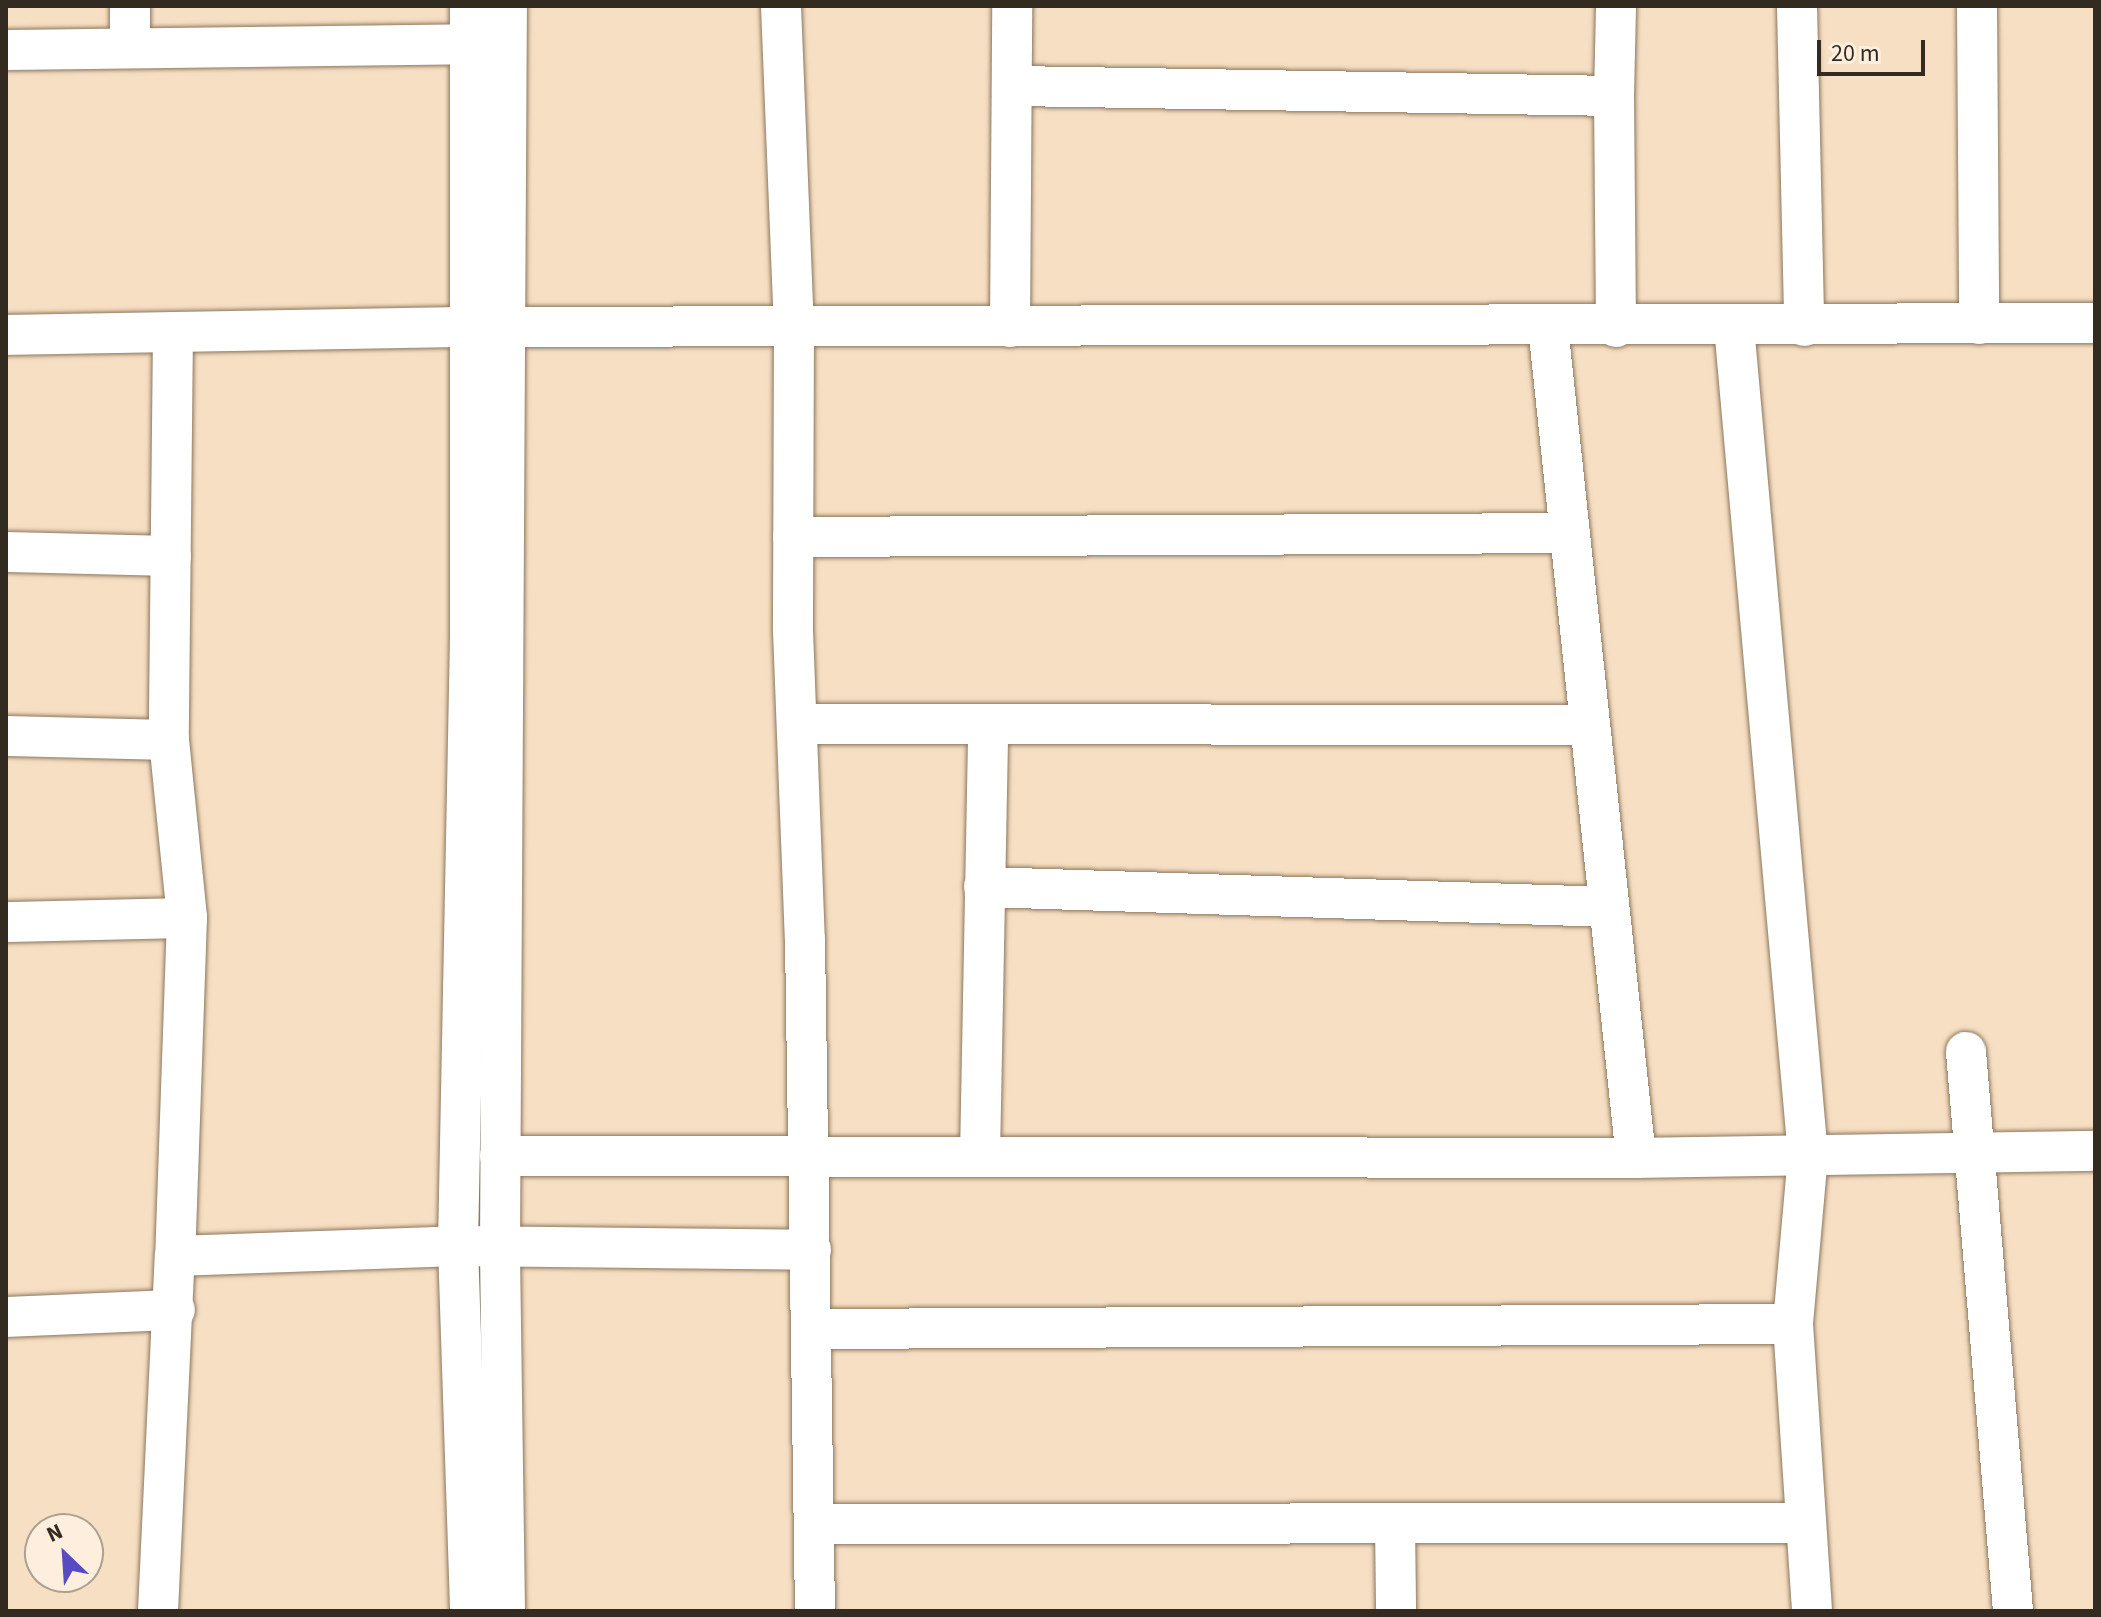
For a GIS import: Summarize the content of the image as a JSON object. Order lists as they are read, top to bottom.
{
  "scale_bar": "20 m",
  "north": "top left"
}
